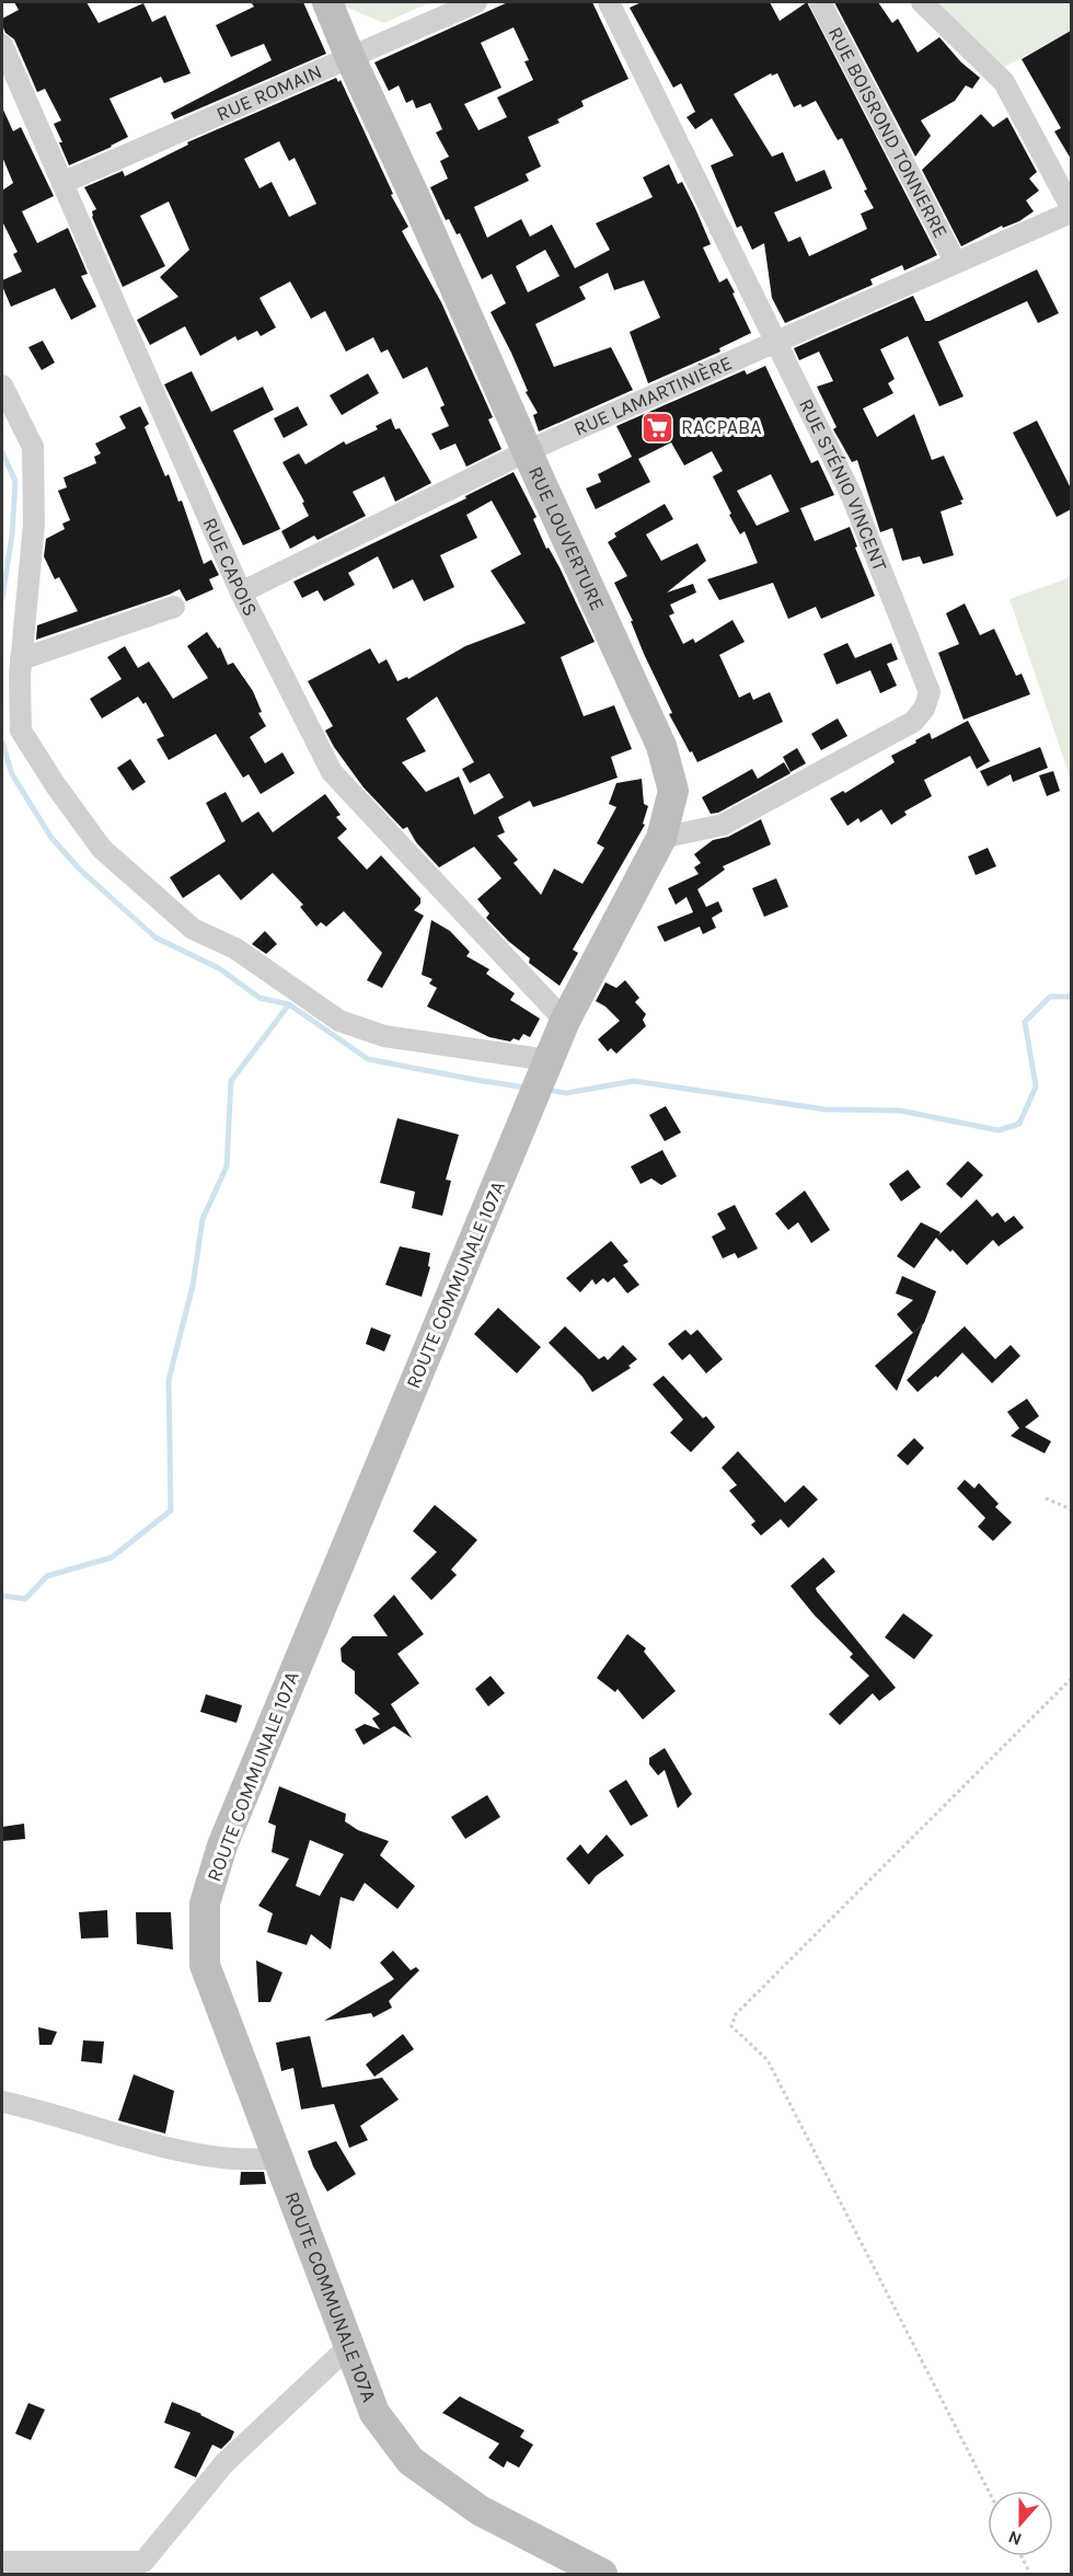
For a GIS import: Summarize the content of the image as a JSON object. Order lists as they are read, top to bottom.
{
  "streets": {
    "main road": ["RUE LOUVERTURE", "ROUTE COMMUNALE 107A"],
    "street": [
      "RUE ROMAIN",
      "RUE BOISROND TONNERRE",
      "RUE LAMARTINIÈRE",
      "RUE STÉNIO VINCENT",
      "RUE CAPOIS"
    ]
  },
  "crossings": [
    ["RUE ROMAIN", "RUE LOUVERTURE"],
    ["RUE ROMAIN", "RUE CAPOIS"],
    ["RUE BOISROND TONNERRE", "RUE LAMARTINIÈRE"],
    ["RUE LAMARTINIÈRE", "RUE STÉNIO VINCENT"],
    ["RUE LAMARTINIÈRE", "RUE LOUVERTURE"],
    ["RUE LAMARTINIÈRE", "RUE CAPOIS"],
    ["RUE STÉNIO VINCENT", "RUE LOUVERTURE"],
    ["RUE LOUVERTURE", "RUE CAPOIS"],
    ["RUE LOUVERTURE", "ROUTE COMMUNALE 107A"]
  ],
  "places": {
    "supermarket": ["RACPABA"]
  },
  "north": "bottom"
}
